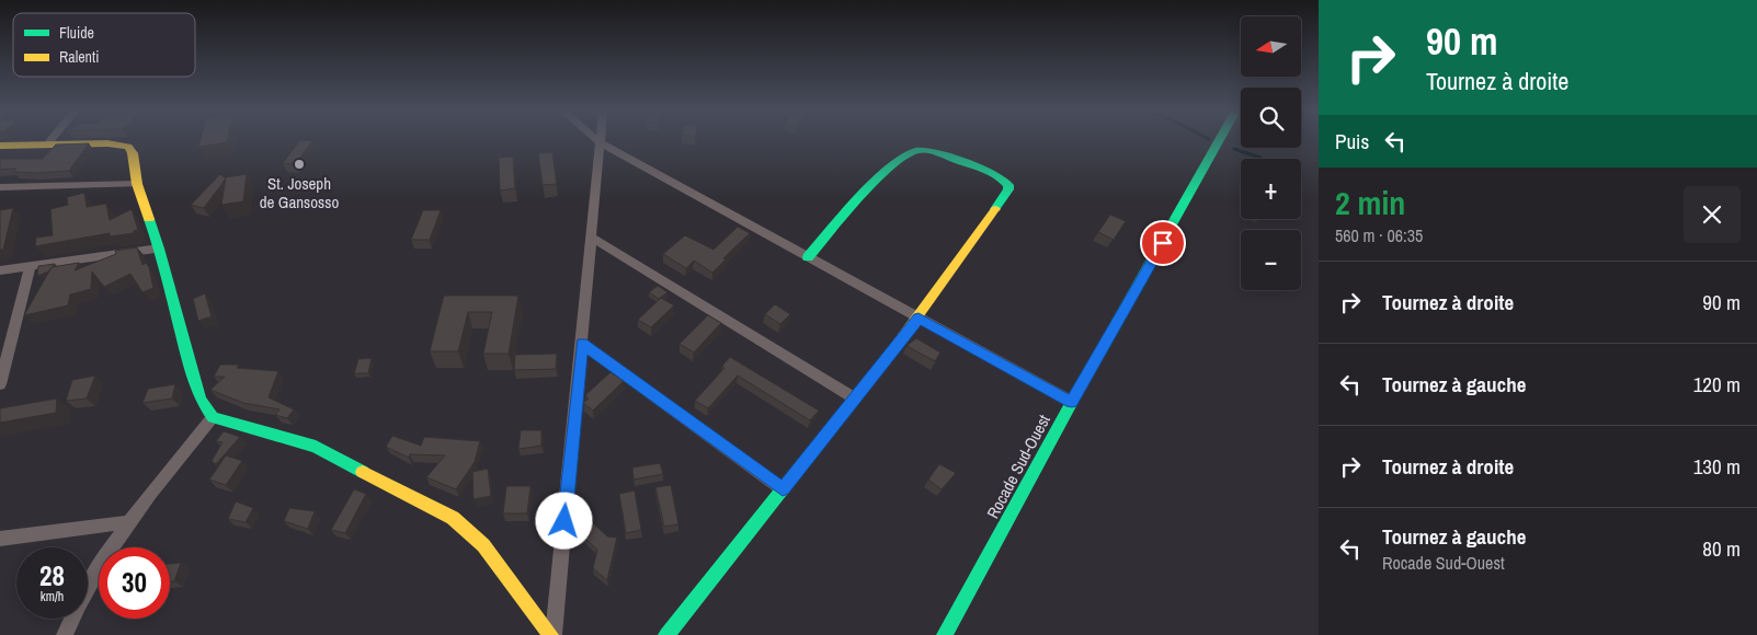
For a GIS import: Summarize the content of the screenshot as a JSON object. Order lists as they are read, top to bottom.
{
  "streets": {
    "street": ["Rocade Sud-Ouest"]
  },
  "places": ["St. Joseph de Gansosso"],
  "legend": ["Fluide", "Ralenti"],
  "north": "left",
  "page": {
    "turn": ["90 m", "Tournez à droite"],
    "map_buttons": ["+", "−"],
    "then": "Puis",
    "heading": ["2 min", "560 m · 06:35"],
    "list": [
      {
        "name": "Tournez à droite",
        "value": "90 m"
      },
      {
        "name": "Tournez à gauche",
        "value": "120 m"
      },
      {
        "name": "Tournez à droite",
        "value": "130 m"
      },
      {
        "name": "Tournez à gauche",
        "note": "Rocade Sud-Ouest",
        "value": "80 m"
      }
    ],
    "speed": "28 km/h",
    "limit": "30"
  }
}
